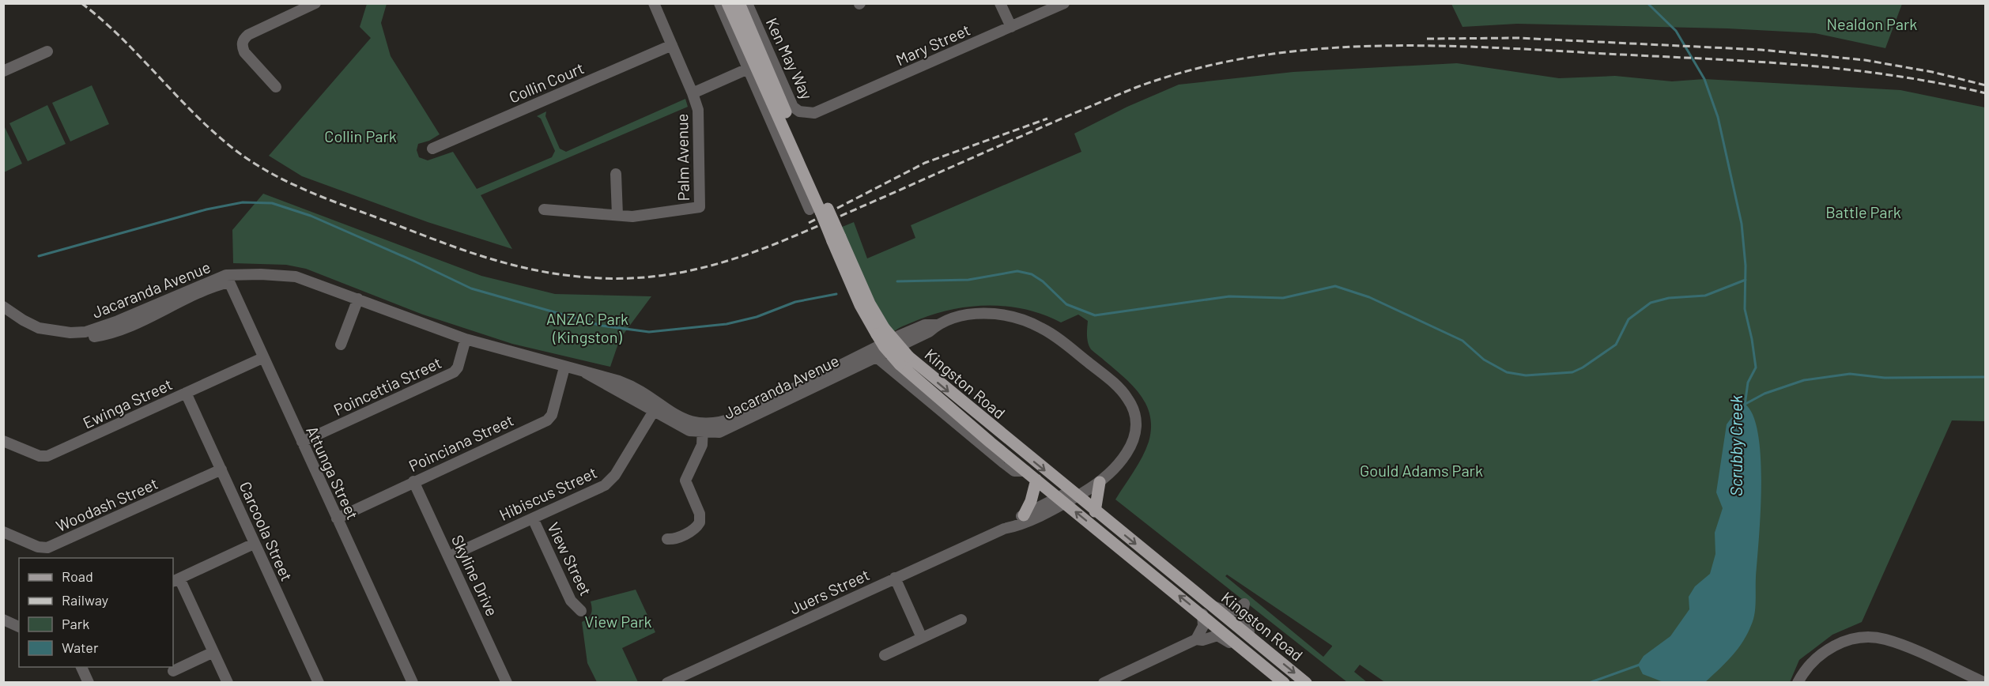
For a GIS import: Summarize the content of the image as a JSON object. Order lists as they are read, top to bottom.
{
  "streets": {
    "main road": ["Kingston Road"],
    "street": [
      "Mary Street",
      "Ken May Way",
      "Collin Court",
      "Palm Avenue",
      "Jacaranda Avenue",
      "Poincettia Street",
      "Ewinga Street",
      "Poinciana Street",
      "Attunga Street",
      "Hibiscus Street",
      "Woodash Street",
      "Carcoola Street",
      "View Street",
      "Skyline Drive",
      "Juers Street"
    ]
  },
  "crossings": [
    ["Mary Street", "Ken May Way"],
    ["Jacaranda Avenue", "Kingston Road"],
    ["Jacaranda Avenue", "Poincettia Street"],
    ["Jacaranda Avenue", "Poinciana Street"],
    ["Jacaranda Avenue", "Attunga Street"],
    ["Jacaranda Avenue", "Hibiscus Street"],
    ["Jacaranda Avenue", "Juers Street"],
    ["Kingston Road", "Juers Street"],
    ["Poincettia Street", "Attunga Street"],
    ["Ewinga Street", "Attunga Street"],
    ["Ewinga Street", "Carcoola Street"],
    ["Poinciana Street", "Attunga Street"],
    ["Poinciana Street", "Skyline Drive"],
    ["Hibiscus Street", "View Street"],
    ["Hibiscus Street", "Skyline Drive"],
    ["Woodash Street", "Carcoola Street"]
  ],
  "water": ["Scrubby Creek"],
  "parks": [
    "Nealdon Park",
    "Collin Park",
    "Battle Park",
    "ANZAC Park (Kingston)",
    "Gould Adams Park",
    "View Park"
  ],
  "legend": [
    "Road",
    "Railway",
    "Park",
    "Water"
  ]
}
